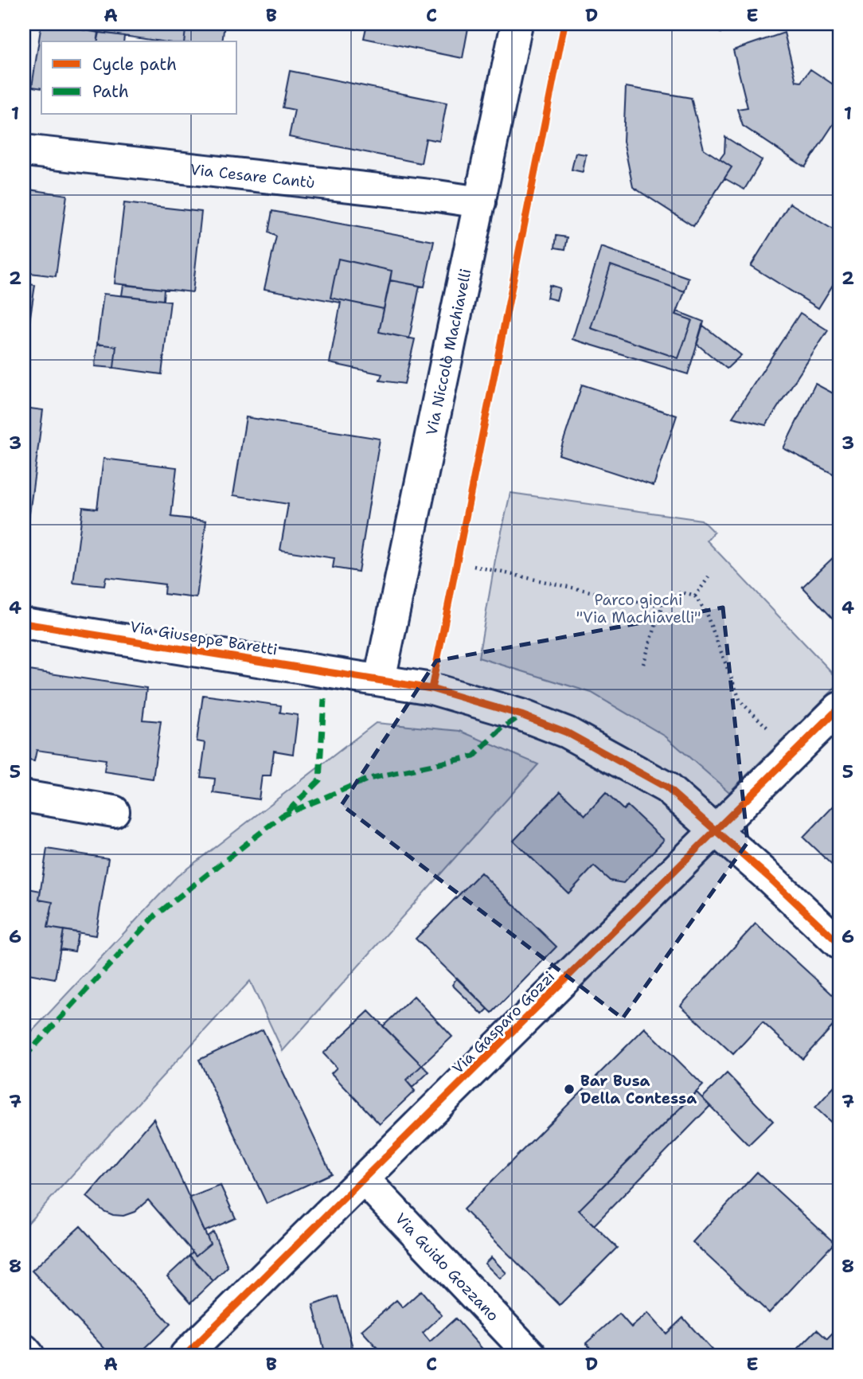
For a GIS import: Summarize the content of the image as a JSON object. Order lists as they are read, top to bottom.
{
  "streets": {
    "street": [
      "Via Cesare Cantù",
      "Via Niccolò Machiavelli",
      "Via Giuseppe Baretti",
      "Via Gasparo Gozzi",
      "Via Guido Gozzano"
    ]
  },
  "crossings": [
    ["Via Cesare Cantù", "Via Niccolò Machiavelli"],
    ["Via Niccolò Machiavelli", "Via Giuseppe Baretti"],
    ["Via Giuseppe Baretti", "Via Gasparo Gozzi"],
    ["Via Gasparo Gozzi", "Via Guido Gozzano"]
  ],
  "parks": ["Parco giochi \"Via Machiavelli\""],
  "places": ["Bar Busa Della Contessa"],
  "legend": ["Cycle path", "Path"],
  "grid": {
    "columns": [
      "A",
      "B",
      "C",
      "D",
      "E"
    ],
    "rows": [
      "1",
      "2",
      "3",
      "4",
      "5",
      "6",
      "7",
      "8"
    ]
  }
}
